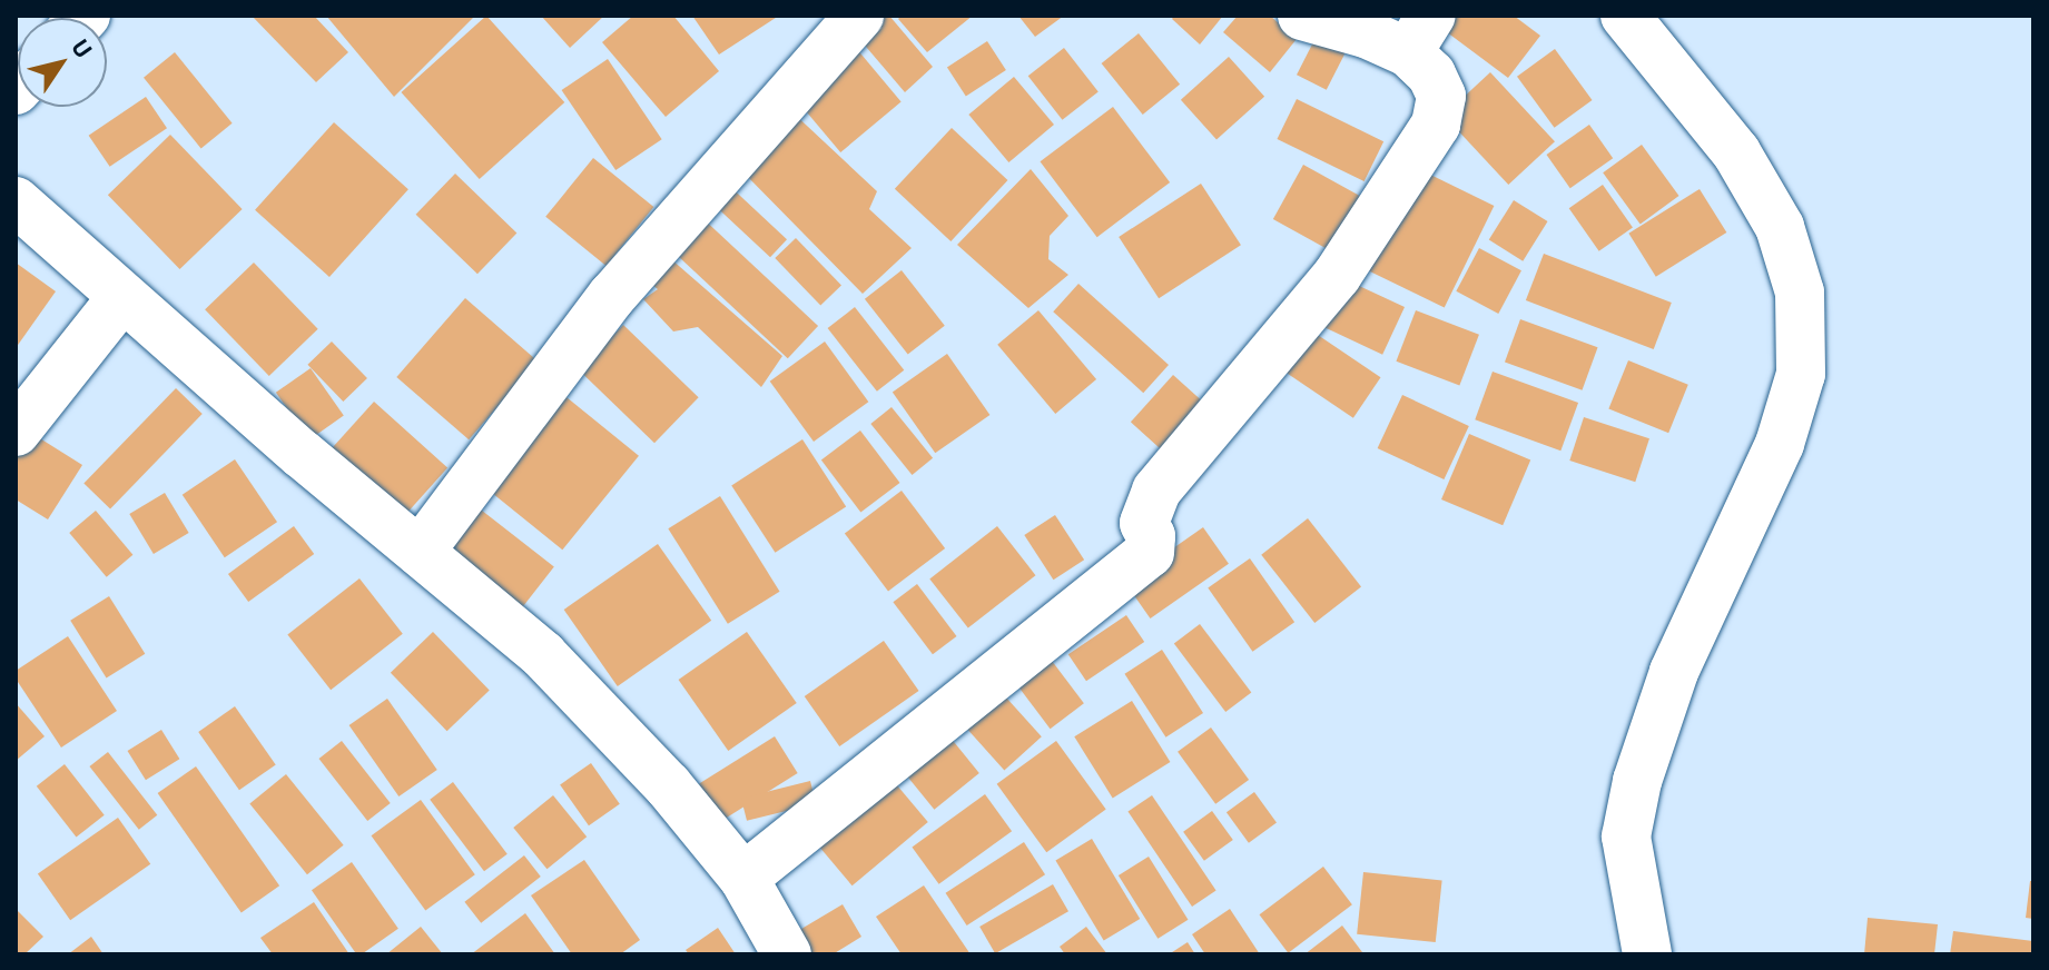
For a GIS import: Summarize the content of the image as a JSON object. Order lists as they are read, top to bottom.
{
  "north": "top right"
}
